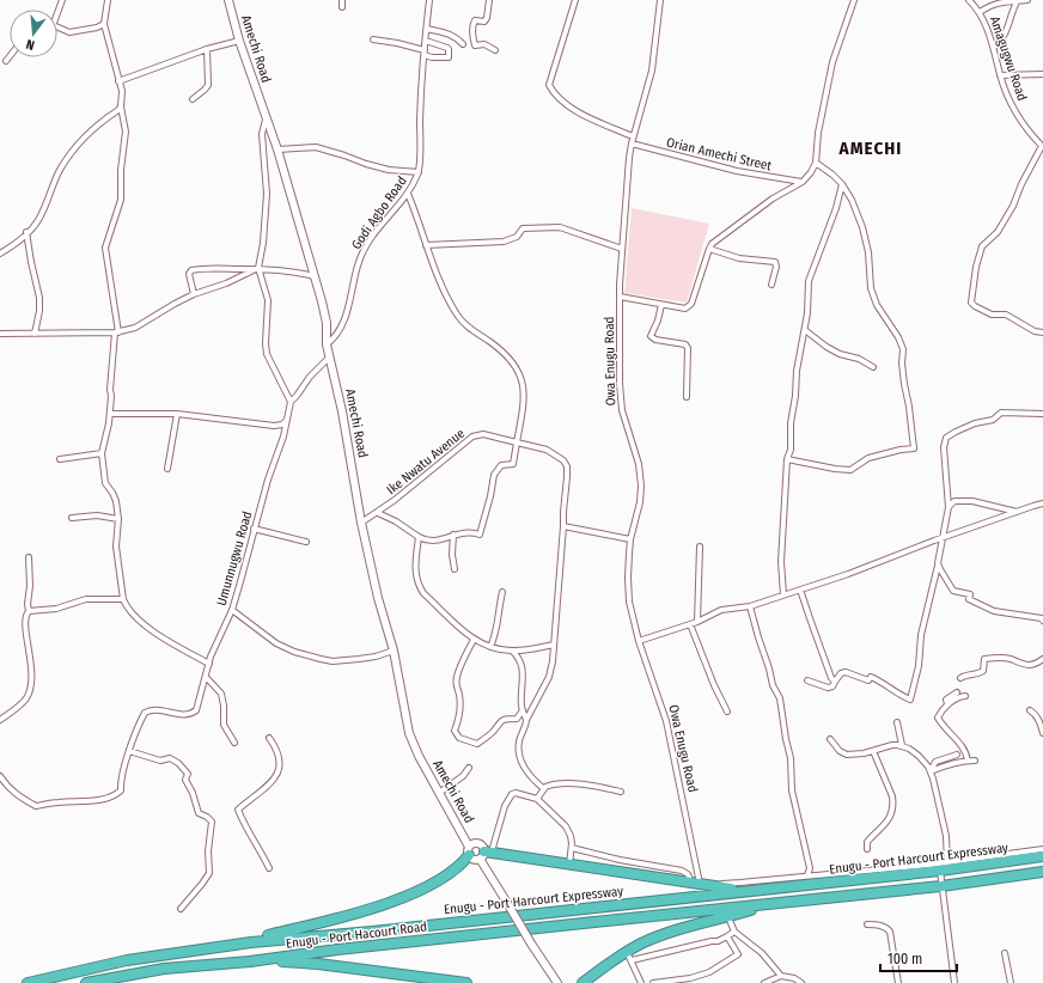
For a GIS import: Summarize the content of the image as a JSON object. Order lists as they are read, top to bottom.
{
  "streets": {
    "highway": ["Enugu - Port Harcourt Expressway", "Enugu - Port Hacourt Road"],
    "main road": ["Amechi Road"],
    "street": [
      "Amagugwu Road",
      "Orian Amechi Street",
      "Godi Agbo Road",
      "Owa Enugu Road",
      "Ike Nwatu Avenue",
      "Umunnugwu Road"
    ]
  },
  "crossings": [
    ["Amechi Road", "Godi Agbo Road"],
    ["Amechi Road", "Ike Nwatu Avenue"],
    ["Amechi Road", "Umunnugwu Road"],
    ["Orian Amechi Street", "Owa Enugu Road"]
  ],
  "districts": ["AMECHI"],
  "scale_bar": "100 m",
  "north": "bottom"
}
